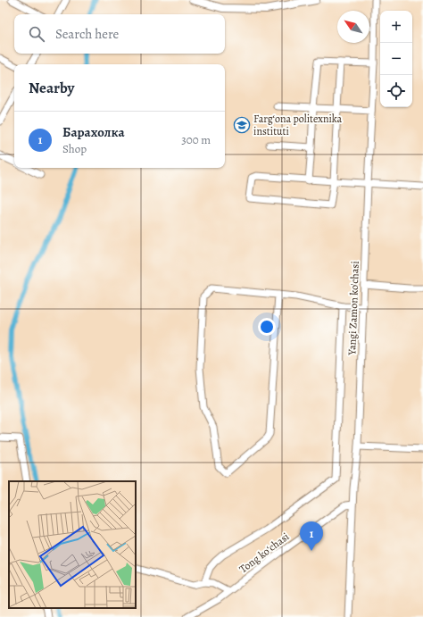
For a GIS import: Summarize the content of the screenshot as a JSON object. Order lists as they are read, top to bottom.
{
  "streets": {
    "street": ["Yangi Zamon ko'chasi", "Tong koʻchasi"]
  },
  "crossings": [
    ["Yangi Zamon ko'chasi", "Tong koʻchasi"]
  ],
  "places": {
    "school or university": ["Fargʻona politexnika instituti"]
  },
  "north": "top left",
  "page": {
    "map_buttons": ["+", "−"],
    "search": "Search here",
    "heading": "Nearby",
    "list": [
      {
        "mark": "1",
        "name": "Барахолка",
        "note": "Shop",
        "value": "300 m"
      }
    ],
    "pins": "1"
  }
}
